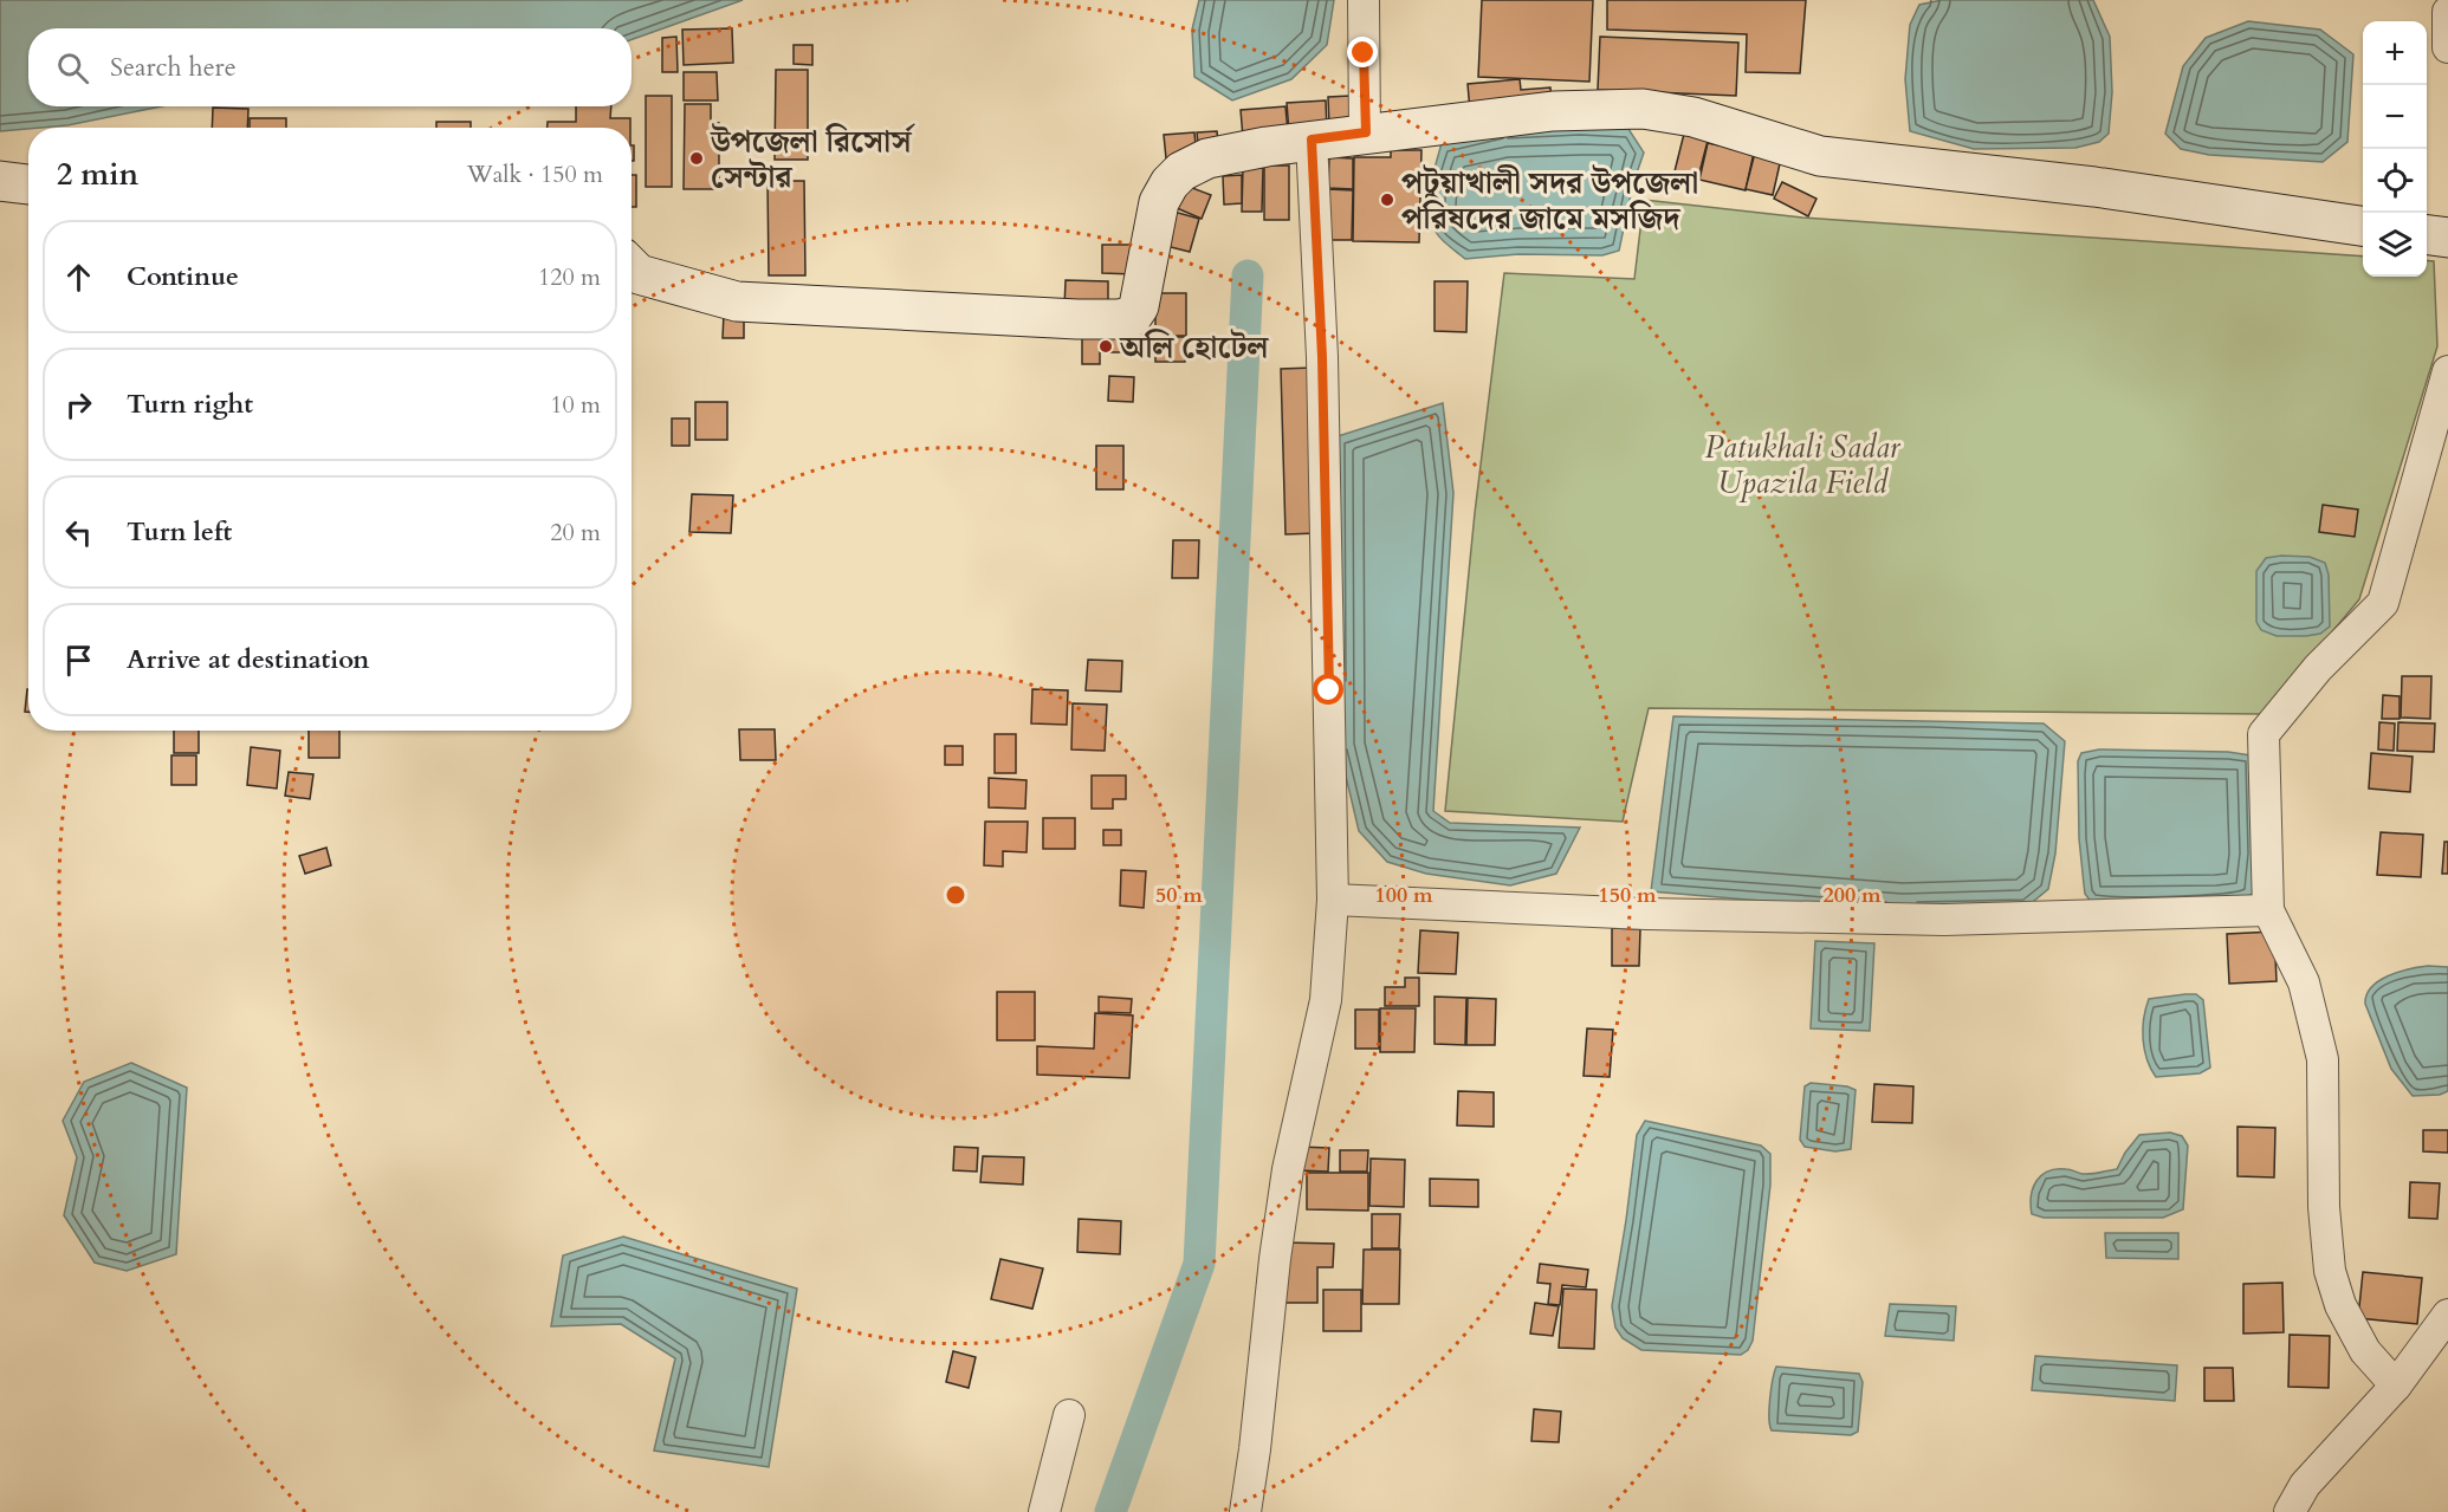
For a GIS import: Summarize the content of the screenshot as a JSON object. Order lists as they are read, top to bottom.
{
  "parks": ["Patukhali Sadar Upazila Field"],
  "places": ["উপজেলা রিসোর্স সেন্টার", "পটুয়াখালী সদর উপজেলা পরিষদের জামে মসজিদ", "অলি হোটেল"],
  "page": {
    "map_buttons": ["+", "−"],
    "search": "Search here",
    "heading": ["2 min", "Walk · 150 m"],
    "list": [
      ["Continue", "120 m"],
      ["Turn right", "10 m"],
      ["Turn left", "20 m"],
      "Arrive at destination"
    ]
  },
  "rings": [
    "50 m",
    "100 m",
    "150 m",
    "200 m"
  ]
}
